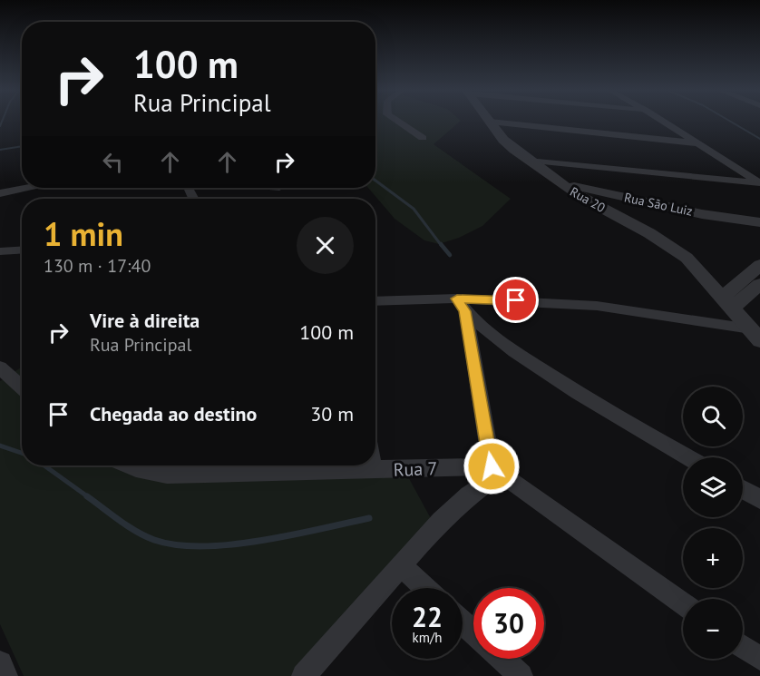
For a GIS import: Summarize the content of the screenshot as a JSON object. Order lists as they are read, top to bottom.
{
  "streets": {
    "street": ["Rua 20", "Rua São Luiz", "Rua 7"]
  },
  "crossings": [
    ["Rua 20", "Rua São Luiz"]
  ],
  "page": {
    "turn": ["100 m", "Rua Principal"],
    "heading": ["1 min", "130 m · 17:40"],
    "list": [
      {
        "name": "Vire à direita",
        "note": "Rua Principal",
        "value": "100 m"
      },
      {
        "name": "Chegada ao destino",
        "value": "30 m"
      }
    ],
    "map_buttons": ["+", "−"],
    "speed": "22 km/h",
    "limit": "30"
  }
}
